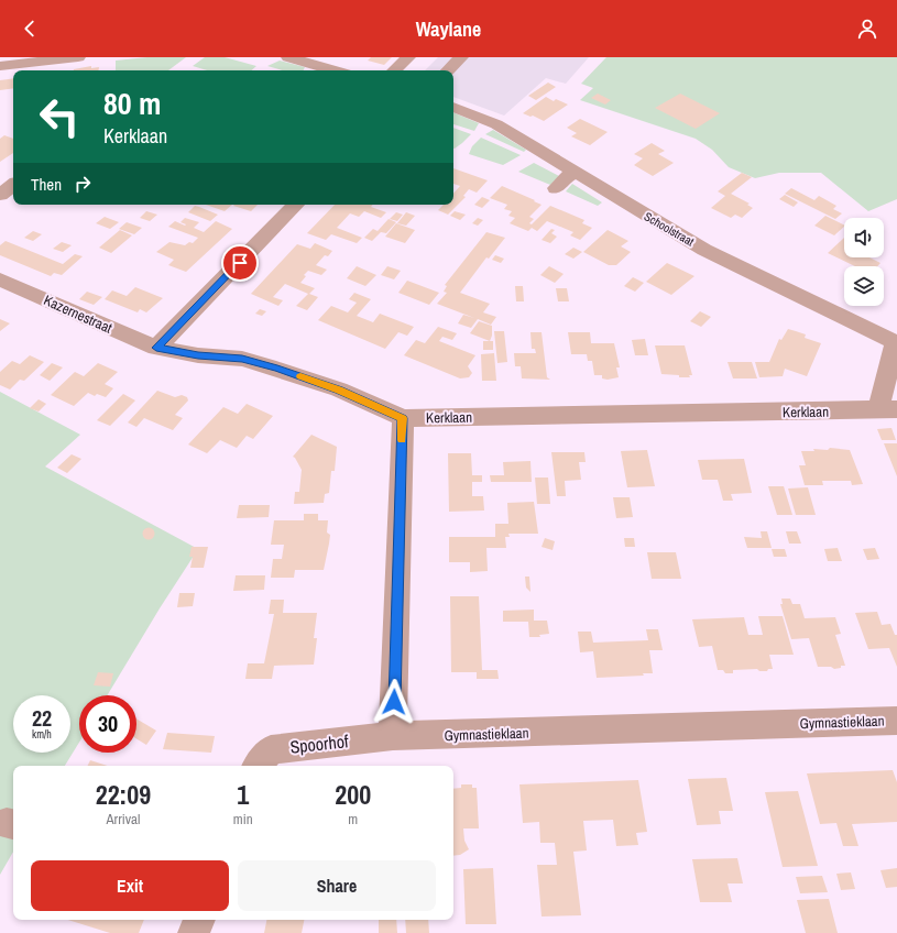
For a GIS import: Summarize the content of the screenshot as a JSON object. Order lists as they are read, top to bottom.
{
  "streets": {
    "street": [
      "Schoolstraat",
      "Kazernestraat",
      "Kerklaan",
      "Gymnastieklaan",
      "Spoorhof"
    ]
  },
  "crossings": [
    ["Schoolstraat", "Kerklaan"],
    ["Kazernestraat", "Kerklaan"],
    ["Gymnastieklaan", "Spoorhof"]
  ],
  "page": {
    "header": "Waylane",
    "turn": ["80 m", "Kerklaan"],
    "then": "Then",
    "speed": "22 km/h",
    "limit": "30",
    "eta": [
      "22:09",
      "Arrival",
      "1",
      "min",
      "200",
      "m"
    ],
    "buttons": ["Exit", "Share"]
  }
}
